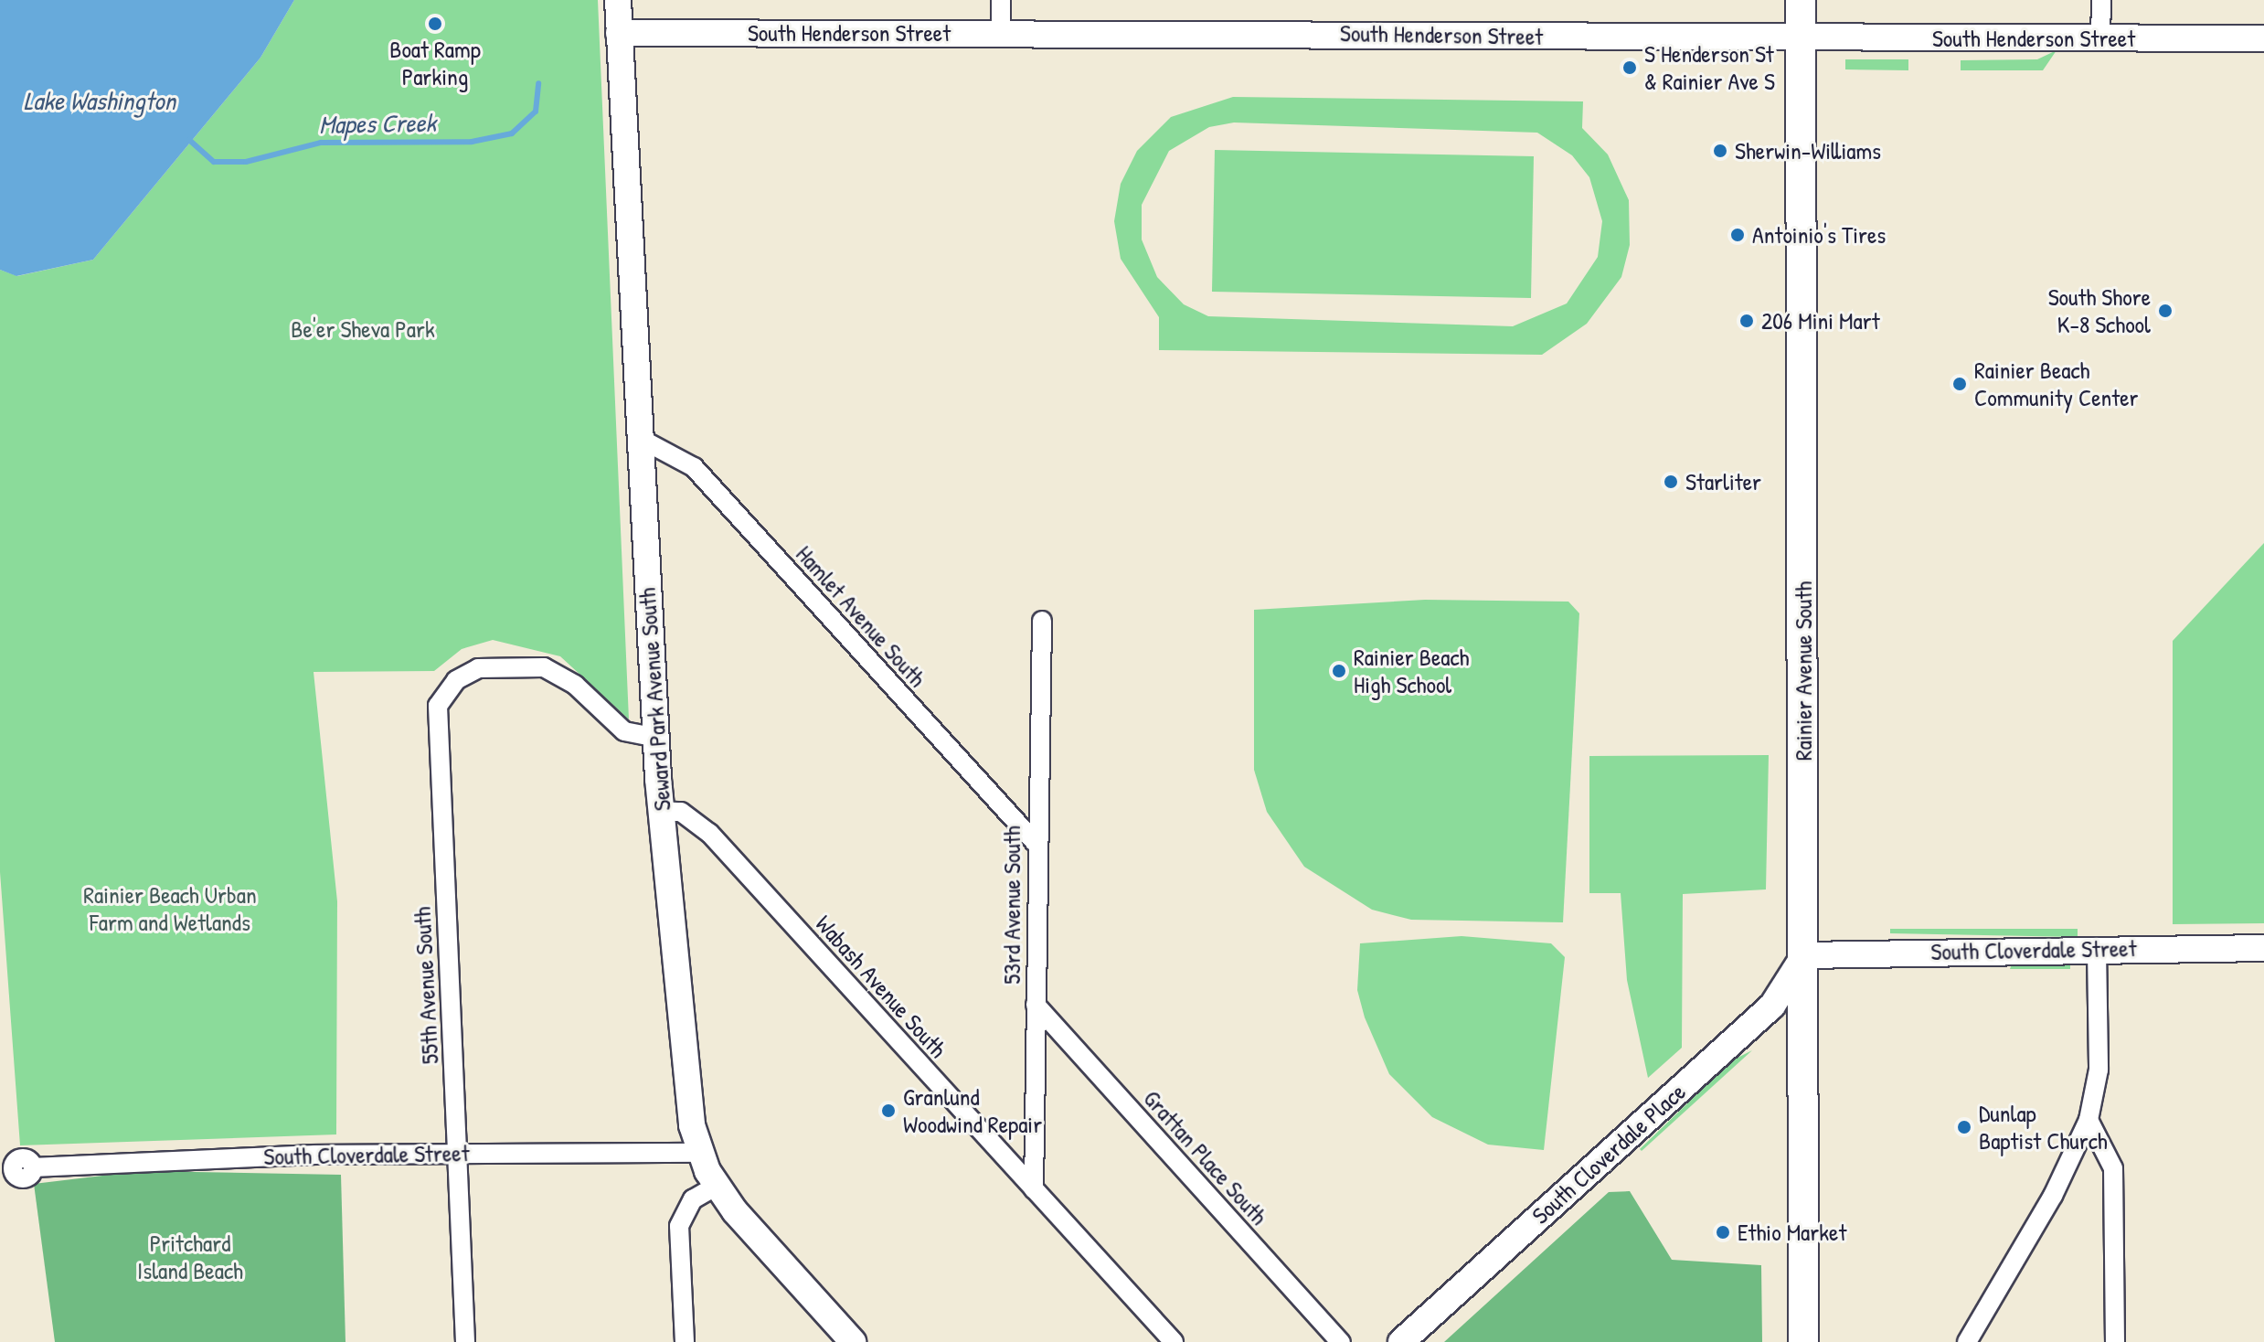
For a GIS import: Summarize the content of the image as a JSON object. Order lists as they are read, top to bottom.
{
  "streets": {
    "main road": ["Rainier Avenue South"],
    "street": [
      "South Henderson Street",
      "Hamlet Avenue South",
      "Seward Park Avenue South",
      "53rd Avenue South",
      "South Cloverdale Street",
      "55th Avenue South",
      "Wabash Avenue South",
      "South Cloverdale Place",
      "Grattan Place South"
    ]
  },
  "crossings": [
    ["South Henderson Street", "Rainier Avenue South"],
    ["South Henderson Street", "Seward Park Avenue South"],
    ["Hamlet Avenue South", "Seward Park Avenue South"],
    ["Hamlet Avenue South", "53rd Avenue South"],
    ["Rainier Avenue South", "South Cloverdale Street"],
    ["Rainier Avenue South", "South Cloverdale Place"],
    ["Seward Park Avenue South", "South Cloverdale Street"],
    ["Seward Park Avenue South", "55th Avenue South"],
    ["Seward Park Avenue South", "Wabash Avenue South"],
    ["53rd Avenue South", "Wabash Avenue South"],
    ["53rd Avenue South", "Grattan Place South"],
    ["South Cloverdale Street", "55th Avenue South"],
    ["South Cloverdale Street", "South Cloverdale Place"]
  ],
  "water": ["Lake Washington", "Mapes Creek"],
  "parks": ["Be'er Sheva Park", "Rainier Beach Urban Farm and Wetlands", "Pritchard Island Beach"],
  "places": [
    "Boat Ramp Parking",
    "S Henderson St & Rainier Ave S",
    "Sherwin-Williams",
    "Antoinio's Tires",
    "South Shore K-8 School",
    "206 Mini Mart",
    "Rainier Beach Community Center",
    "Starliter",
    "Rainier Beach High School",
    "Granlund Woodwind Repair",
    "Dunlap Baptist Church",
    "Ethio Market"
  ]
}
